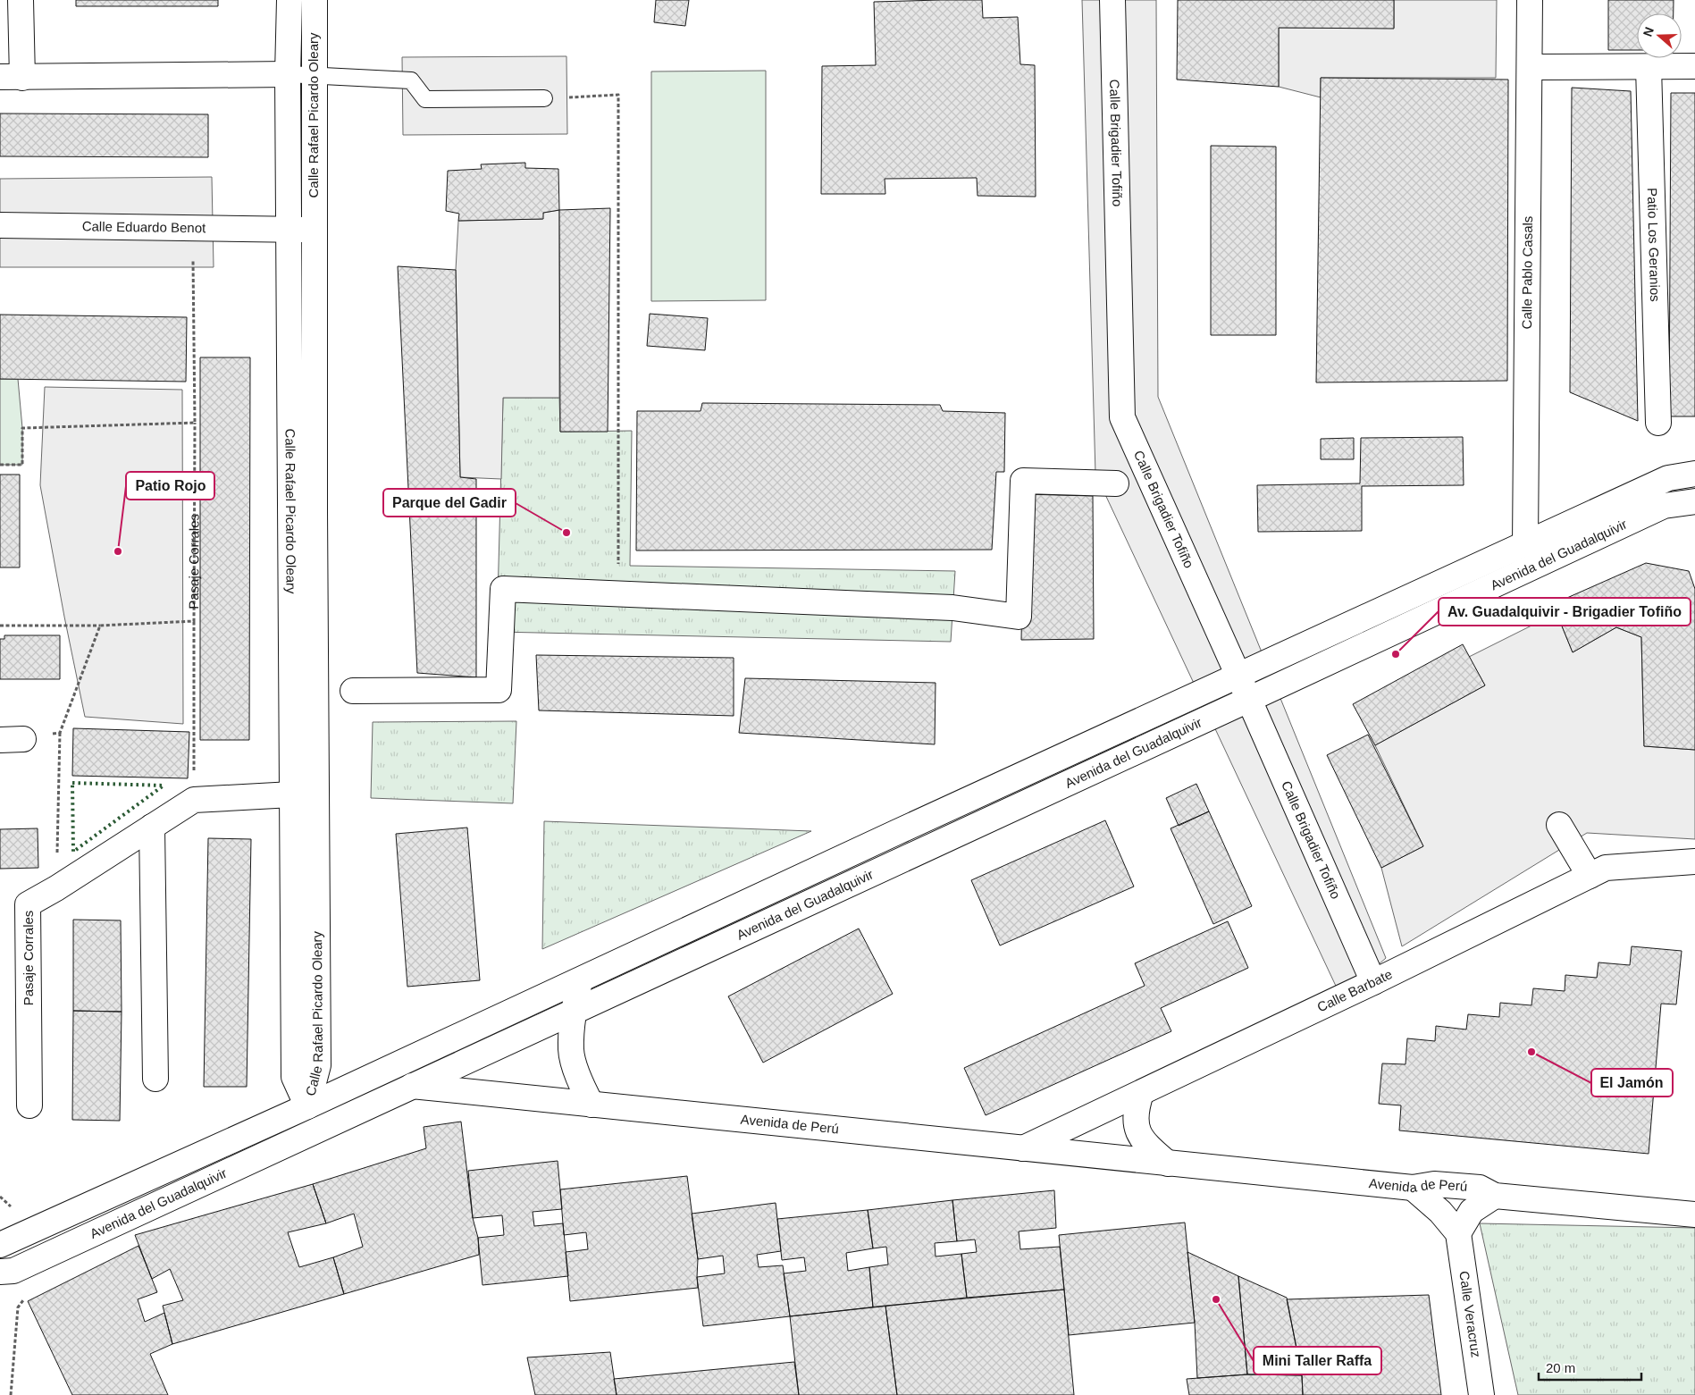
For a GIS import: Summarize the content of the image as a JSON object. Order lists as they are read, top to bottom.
{
  "streets": {
    "street": [
      "Calle Rafael Picardo Oleary",
      "Calle Brigadier Tofiño",
      "Calle Eduardo Benot",
      "Patio Los Geranios",
      "Calle Pablo Casals",
      "Avenida del Guadalquivir",
      "Pasaje Corrales",
      "Calle Barbate",
      "Avenida de Perú",
      "Calle Veracruz"
    ]
  },
  "crossings": [
    ["Calle Rafael Picardo Oleary", "Calle Eduardo Benot"],
    ["Calle Rafael Picardo Oleary", "Avenida del Guadalquivir"],
    ["Calle Brigadier Tofiño", "Avenida del Guadalquivir"],
    ["Calle Brigadier Tofiño", "Calle Barbate"],
    ["Calle Eduardo Benot", "Pasaje Corrales"],
    ["Calle Pablo Casals", "Avenida del Guadalquivir"],
    ["Avenida del Guadalquivir", "Avenida de Perú"],
    ["Calle Barbate", "Avenida de Perú"]
  ],
  "places": [
    "Parque del Gadir",
    "Patio Rojo",
    "Av. Guadalquivir - Brigadier Tofiño",
    "El Jamón",
    "Mini Taller Raffa"
  ],
  "scale_bar": "20 m",
  "north": "left"
}
